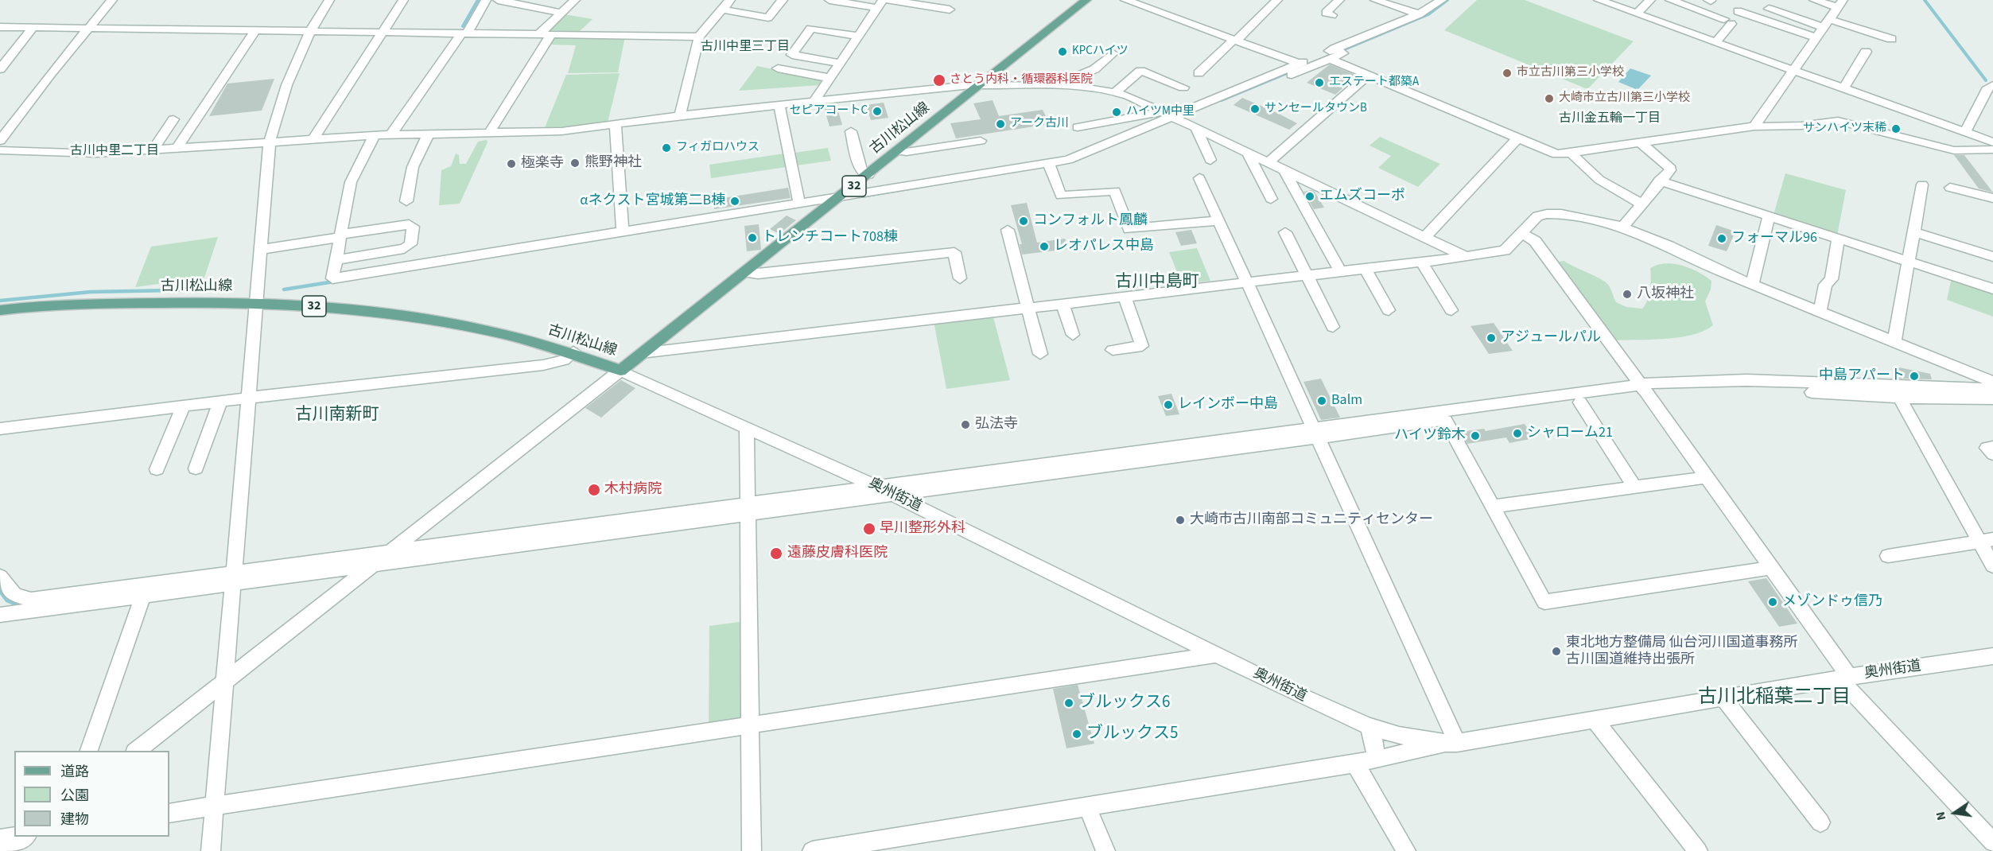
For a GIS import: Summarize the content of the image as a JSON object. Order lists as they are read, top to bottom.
{
  "streets": {
    "main road": ["古川松山線", "32"],
    "street": ["奥州街道"]
  },
  "crossings": [
    ["古川松山線", "奥州街道"]
  ],
  "districts": [
    "古川中里三丁目",
    "古川金五輪一丁目",
    "古川中里二丁目",
    "古川中島町",
    "古川南新町",
    "古川北稲葉二丁目"
  ],
  "places": [
    "KPCハイツ",
    "市立古川第三小学校",
    "さとう内科・循環器科医院",
    "エステート都築A",
    "大崎市立古川第三小学校",
    "サンセールタウンB",
    "セピアコートC",
    "ハイツM中里",
    "アーク古川",
    "サンハイツ末稀",
    "フィガロハウス",
    "熊野神社",
    "極楽寺",
    "エムズコーポ",
    "αネクスト宮城第二B棟",
    "コンフォルト鳳麟",
    "トレンチコート708棟",
    "フォーマル96",
    "レオパレス中島",
    "八坂神社",
    "アジュールパル",
    "中島アパート",
    "Balm",
    "レインボー中島",
    "弘法寺",
    "シャローム21",
    "ハイツ鈴木",
    "木村病院",
    "大崎市古川南部コミュニティセンター",
    "早川整形外科",
    "遠藤皮膚科医院",
    "メゾンドゥ信乃",
    "東北地方整備局 仙台河川国道事務所 古川国道維持出張所",
    "ブルックス6",
    "ブルックス5"
  ],
  "legend": ["道路", "公園", "建物"],
  "north": "left"
}
